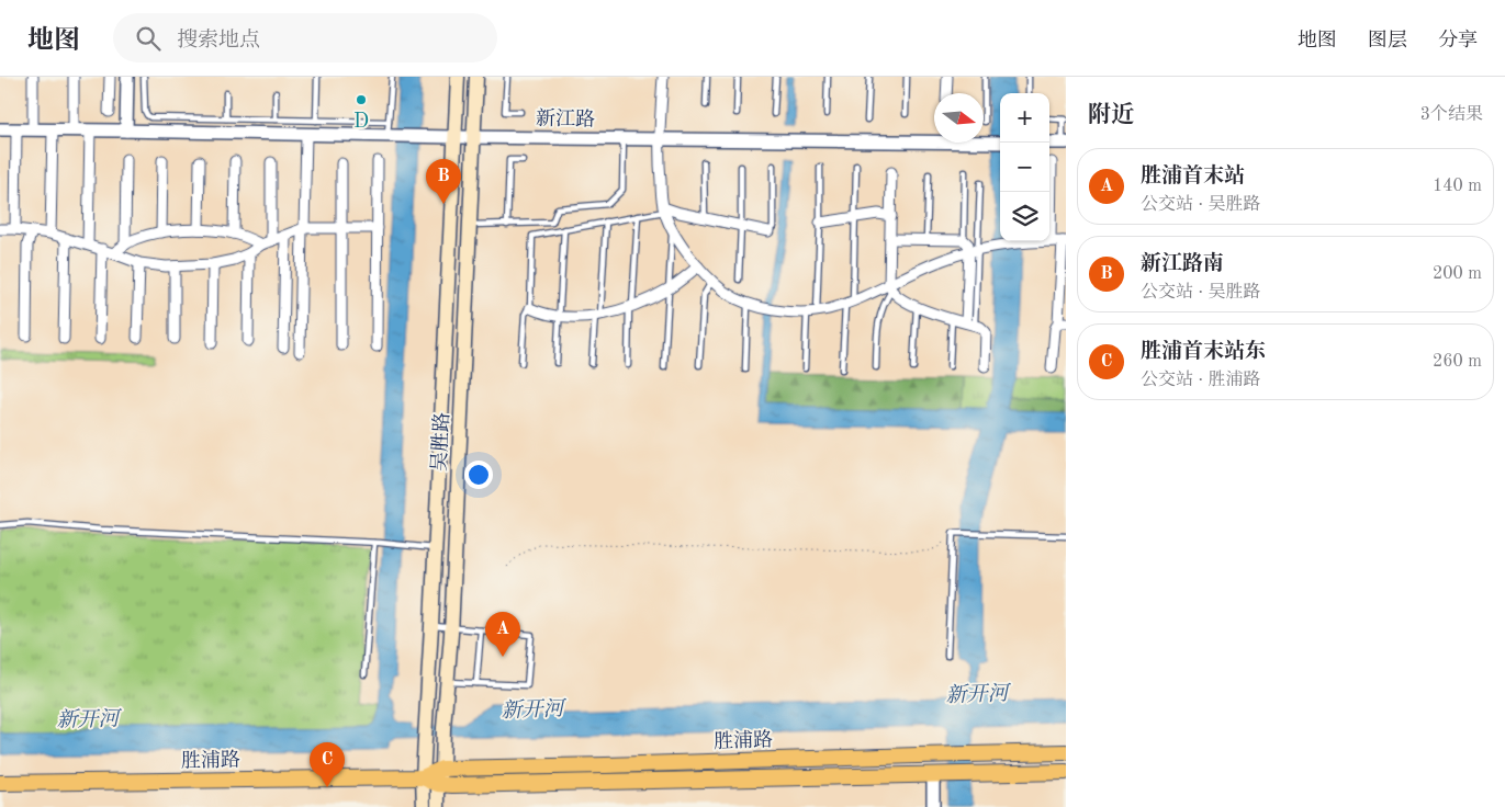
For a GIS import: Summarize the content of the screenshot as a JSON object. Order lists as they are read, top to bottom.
{
  "streets": {
    "main road": ["吴胜路", "胜浦路"],
    "street": ["新江路"]
  },
  "crossings": [
    ["新江路", "吴胜路"],
    ["吴胜路", "胜浦路"]
  ],
  "water": ["新开河"],
  "places": ["D"],
  "north": "right",
  "page": {
    "header": "地图",
    "search": "搜索地点",
    "nav": ["地图", "图层", "分享"],
    "heading": ["附近", "3个结果"],
    "map_buttons": ["+", "−"],
    "list": [
      {
        "mark": "A",
        "name": "胜浦首末站",
        "note": "公交站 · 吴胜路",
        "value": "140 m"
      },
      {
        "mark": "B",
        "name": "新江路南",
        "note": "公交站 · 吴胜路",
        "value": "200 m"
      },
      {
        "mark": "C",
        "name": "胜浦首末站东",
        "note": "公交站 · 胜浦路",
        "value": "260 m"
      }
    ],
    "pins": ["B", "A", "C"]
  }
}
